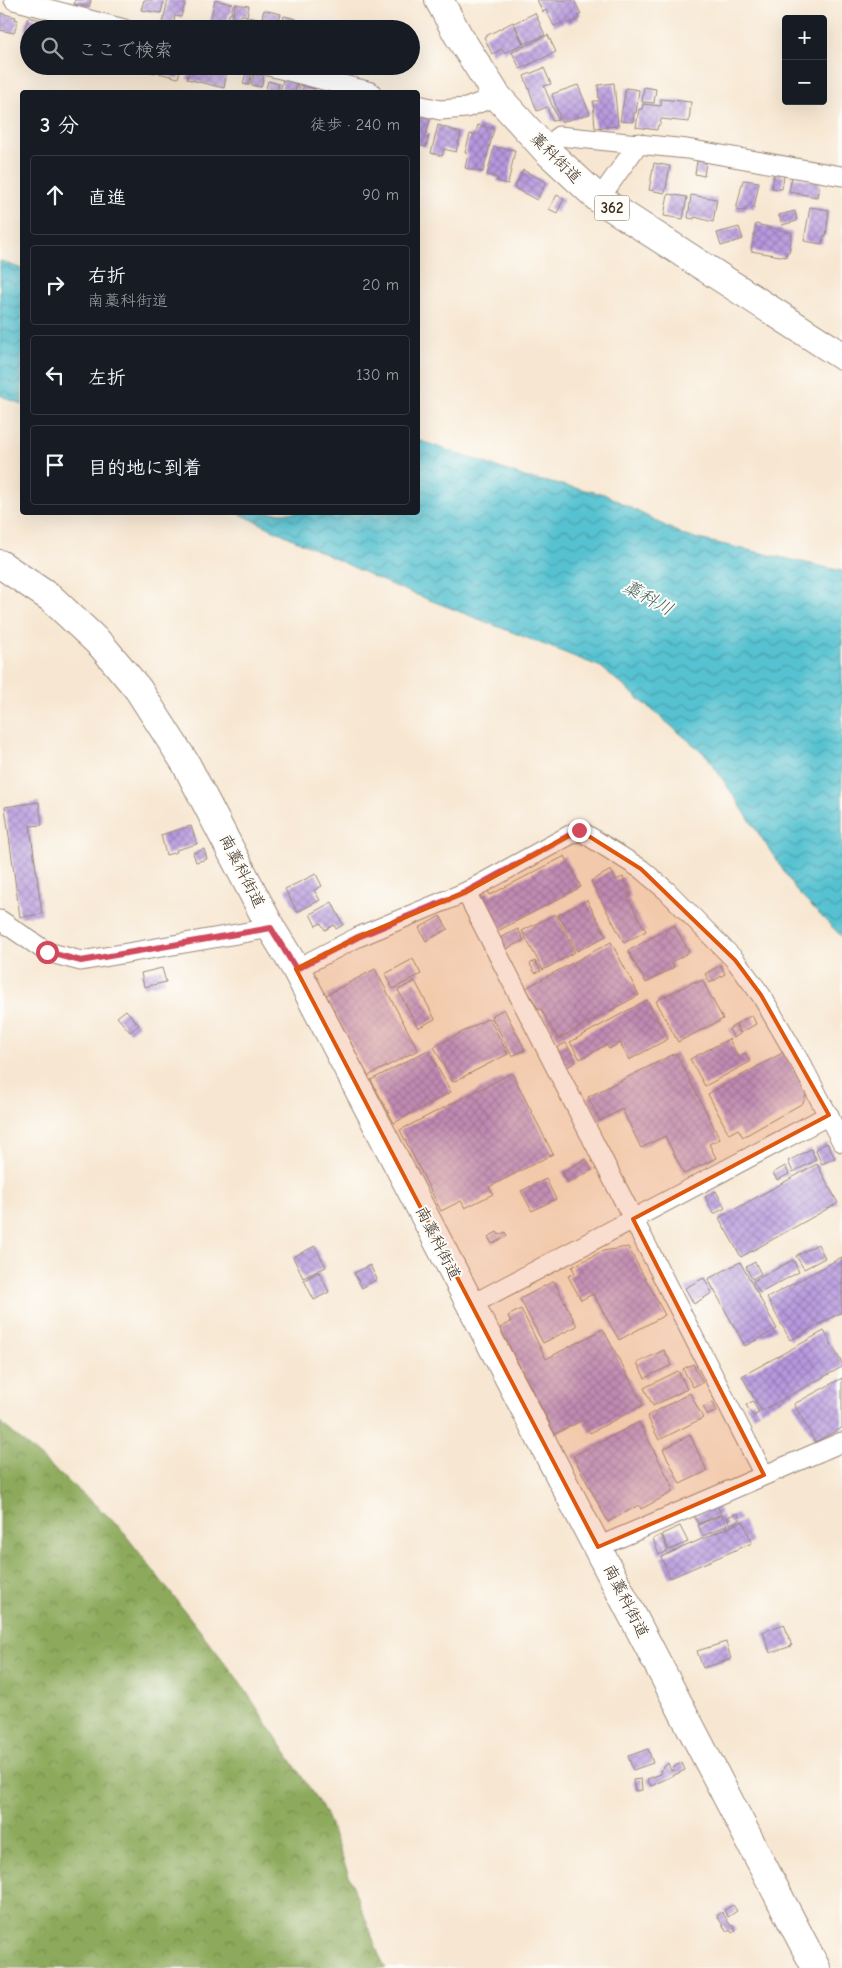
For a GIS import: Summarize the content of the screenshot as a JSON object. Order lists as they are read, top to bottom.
{
  "streets": {
    "main road": ["藁科街道", "362", "南藁科街道"]
  },
  "water": ["藁科川"],
  "page": {
    "map_buttons": ["+", "−"],
    "search": "ここで検索",
    "heading": ["3 分", "徒歩 · 240 m"],
    "list": [
      ["直進", "90 m"],
      ["右折", "南藁科街道", "20 m"],
      ["左折", "130 m"],
      "目的地に到着"
    ]
  }
}
